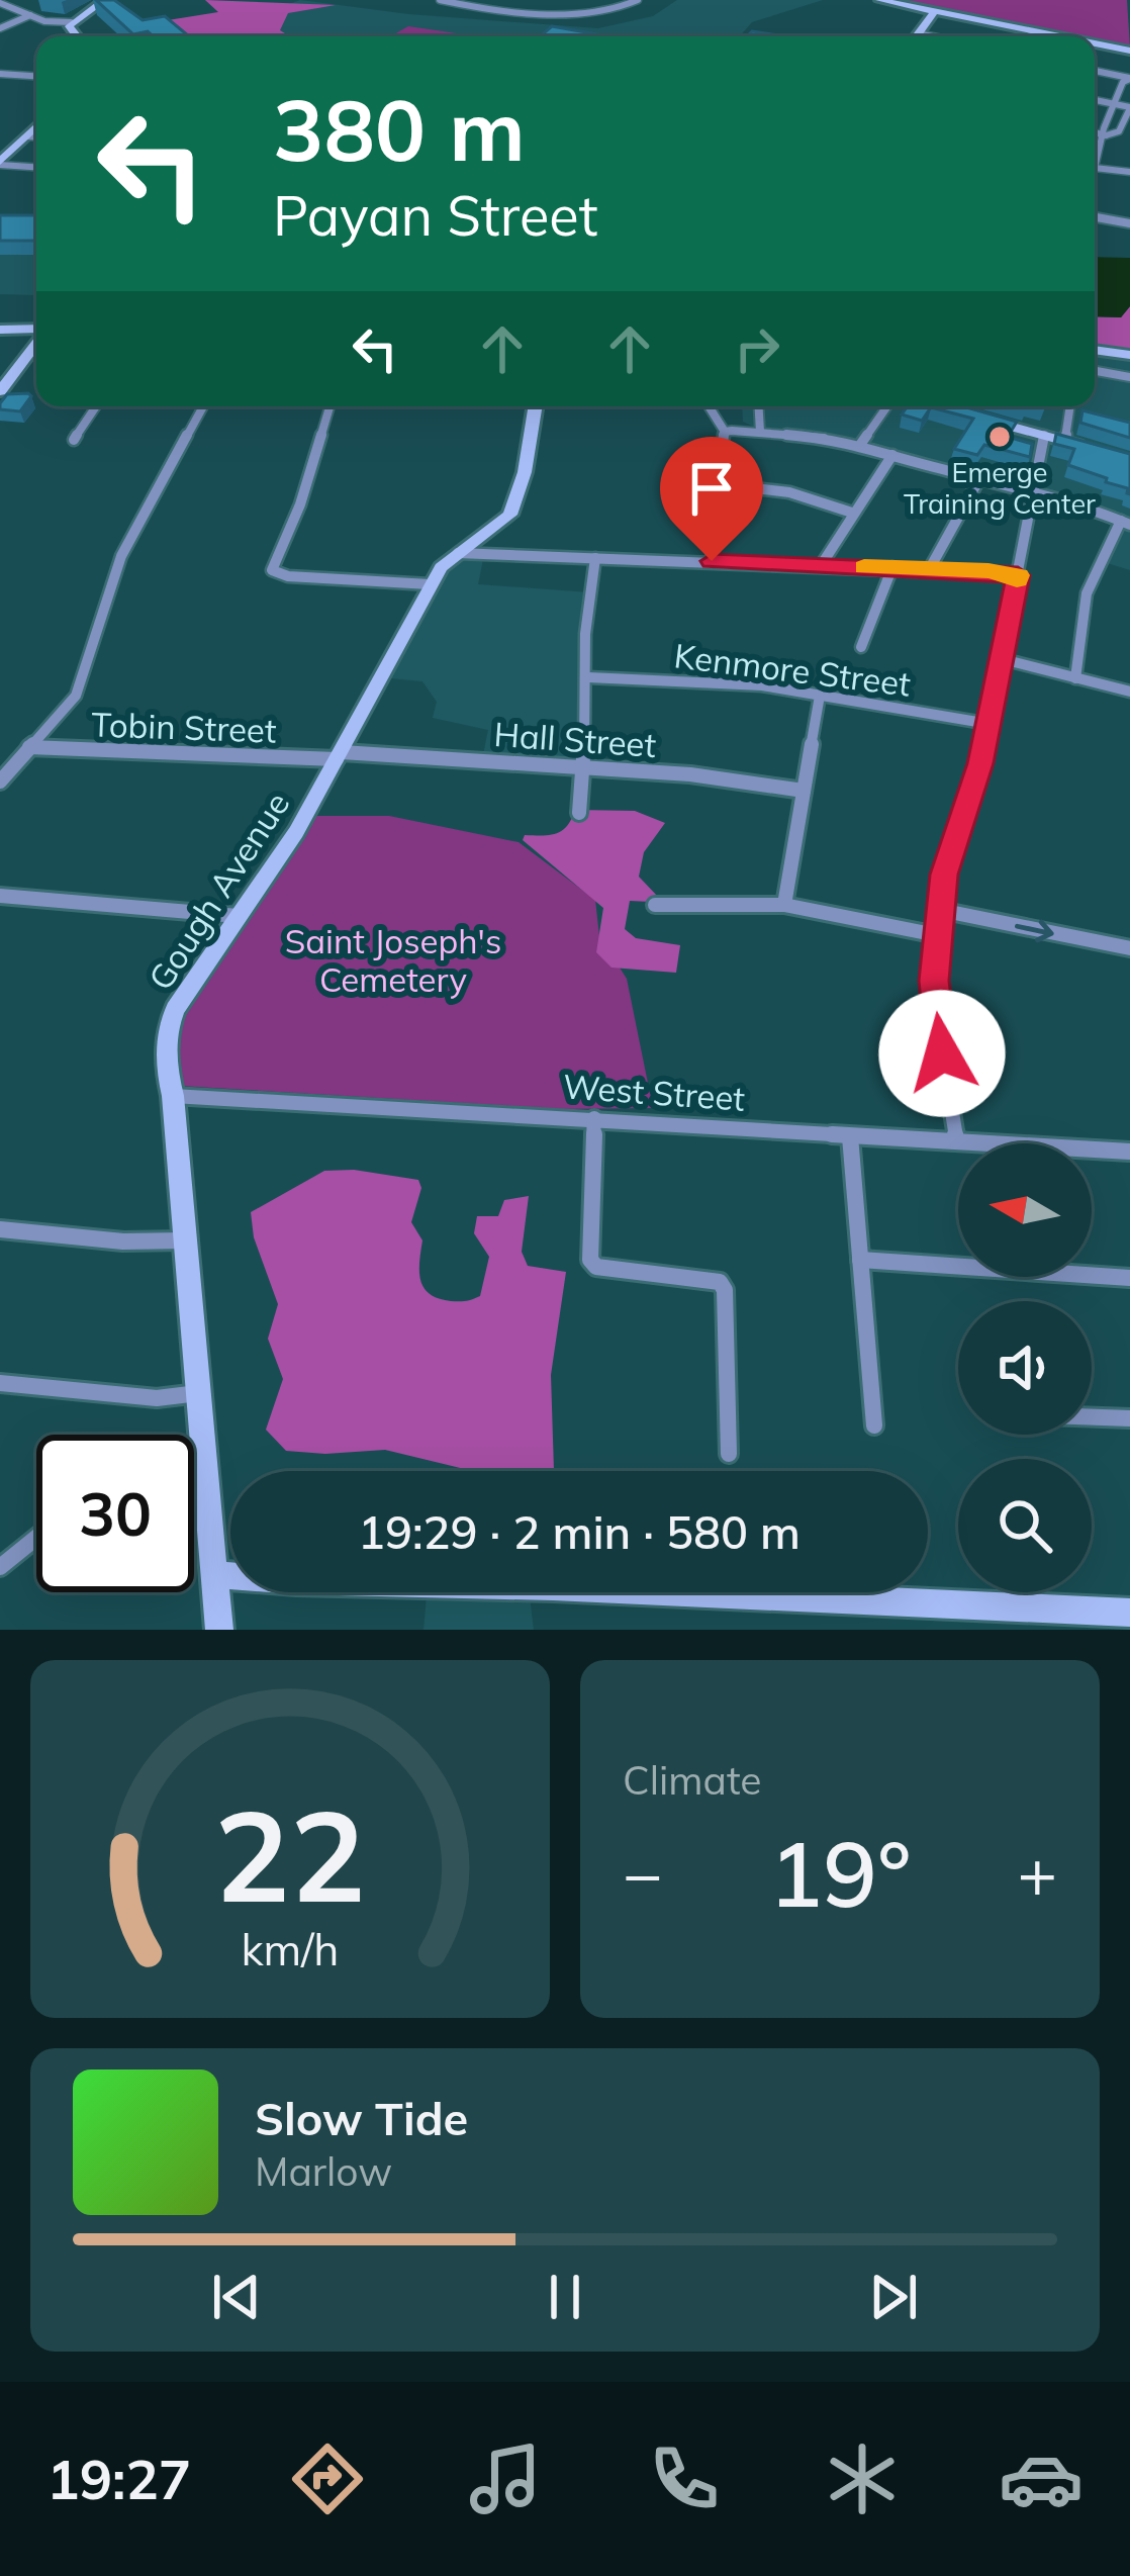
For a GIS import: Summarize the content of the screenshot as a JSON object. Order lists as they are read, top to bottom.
{
  "streets": {
    "street": [
      "Kenmore Street",
      "Tobin Street",
      "Hall Street",
      "Gough Avenue",
      "West Street"
    ]
  },
  "crossings": [
    ["Tobin Street", "Hall Street"],
    ["Tobin Street", "Gough Avenue"],
    ["Hall Street", "Gough Avenue"],
    ["Gough Avenue", "West Street"]
  ],
  "parks": ["Saint Joseph's Cemetery"],
  "places": ["Emerge Training Center"],
  "north": "left",
  "page": {
    "turn": ["380 m", "Payan Street"],
    "limit": "30",
    "trip": "19:29 · 2 min · 580 m",
    "tile": "Climate",
    "heat": ["−", "19°", "+"],
    "song": ["Slow Tide", "Marlow"],
    "tabs": "19:27",
    "gauge": ["22", "km/h"]
  }
}
